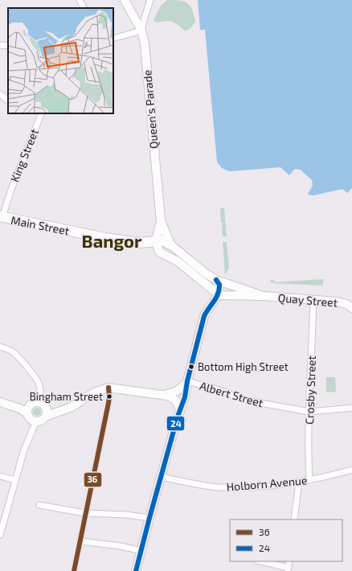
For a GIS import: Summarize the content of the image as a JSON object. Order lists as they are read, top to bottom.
{
  "streets": {
    "main road": ["Queen's Parade", "Main Street", "Quay Street"],
    "street": [
      "King Street",
      "Crosby Street",
      "Albert Street",
      "Holborn Avenue"
    ]
  },
  "crossings": [
    ["King Street", "Main Street"],
    ["Quay Street", "Crosby Street"],
    ["Crosby Street", "Albert Street"],
    ["Crosby Street", "Holborn Avenue"]
  ],
  "districts": ["Bangor"],
  "places": ["Bottom High Street", "Bingham Street"],
  "lines": ["transit line 24", "transit line 36"],
  "legend": ["36", "24"]
}
